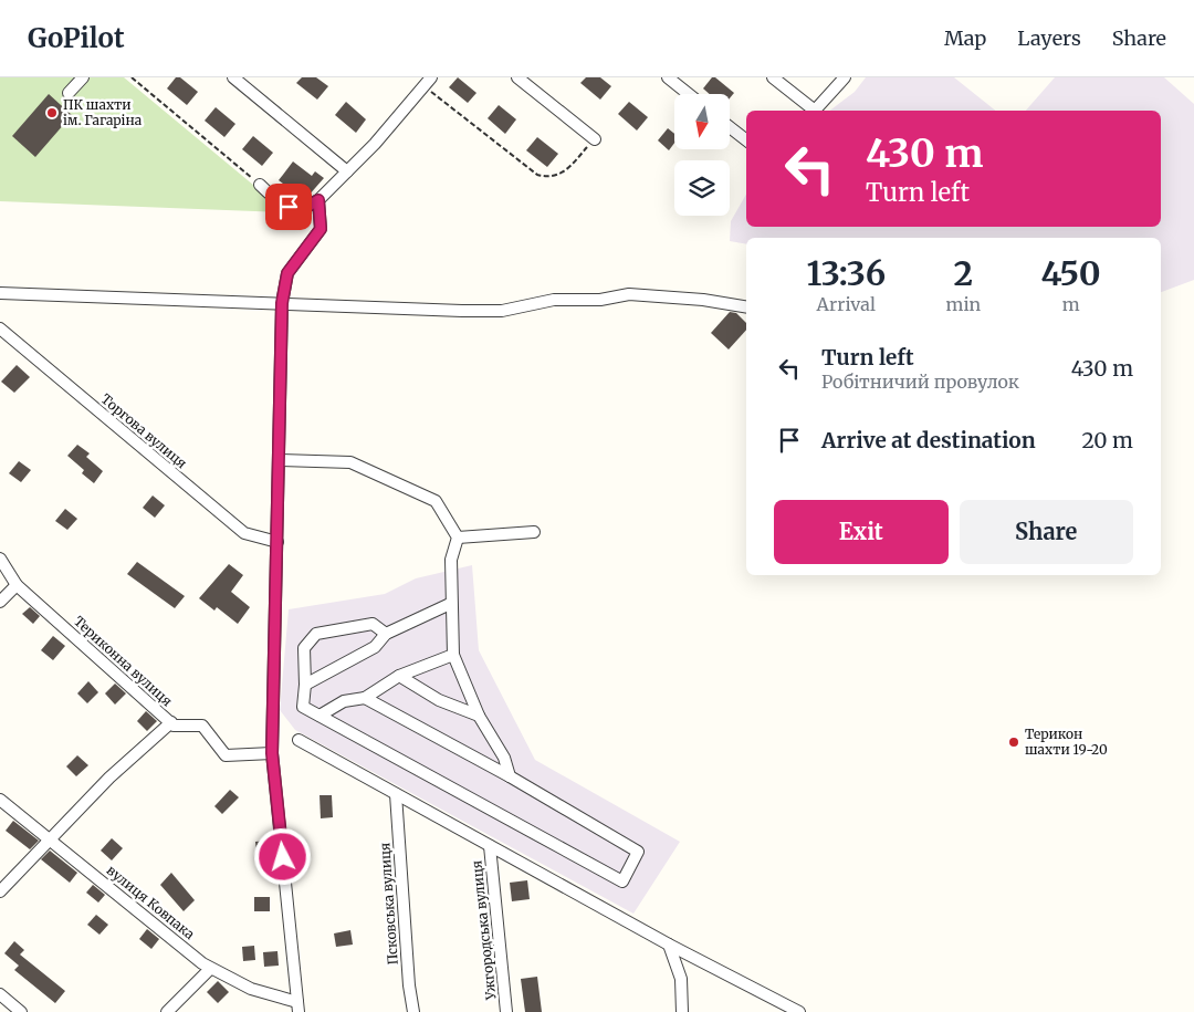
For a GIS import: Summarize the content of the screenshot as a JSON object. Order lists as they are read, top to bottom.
{
  "streets": {
    "street": [
      "Торгова вулиця",
      "Териконна вулиця",
      "вулиця Ковпака",
      "Псковська вулиця",
      "Ужгородська вулиця"
    ]
  },
  "places": ["ПК шахти ім. Гагаріна", "Терикон шахти 19-20"],
  "north": "bottom",
  "page": {
    "header": "GoPilot",
    "nav": ["Map", "Layers", "Share"],
    "turn": ["430 m", "Turn left"],
    "eta": [
      "13:36",
      "Arrival",
      "2",
      "min",
      "450",
      "m"
    ],
    "list": [
      {
        "name": "Turn left",
        "note": "Робітничий провулок",
        "value": "430 m"
      },
      {
        "name": "Arrive at destination",
        "value": "20 m"
      }
    ],
    "buttons": ["Exit", "Share"]
  }
}
